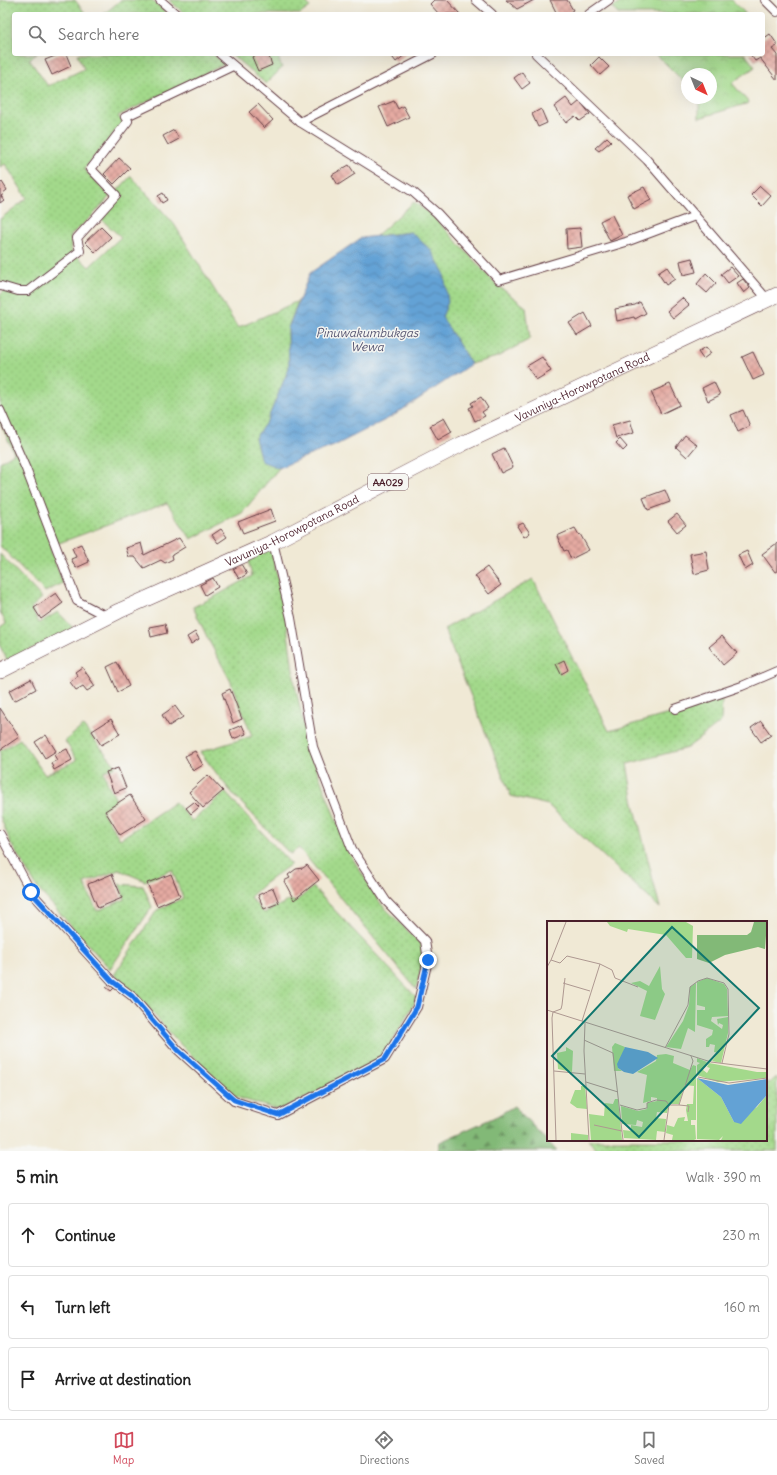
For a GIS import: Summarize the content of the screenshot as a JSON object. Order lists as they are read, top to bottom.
{
  "streets": {
    "highway": ["Vavuniya-Horowpotana Road", "AA029"]
  },
  "water": ["Pinuwakumbukgas Wewa"],
  "north": "bottom right",
  "page": {
    "search": "Search here",
    "heading": ["5 min", "Walk · 390 m"],
    "list": [
      ["Continue", "230 m"],
      ["Turn left", "160 m"],
      "Arrive at destination"
    ],
    "nav": ["Map", "Directions", "Saved"]
  }
}
